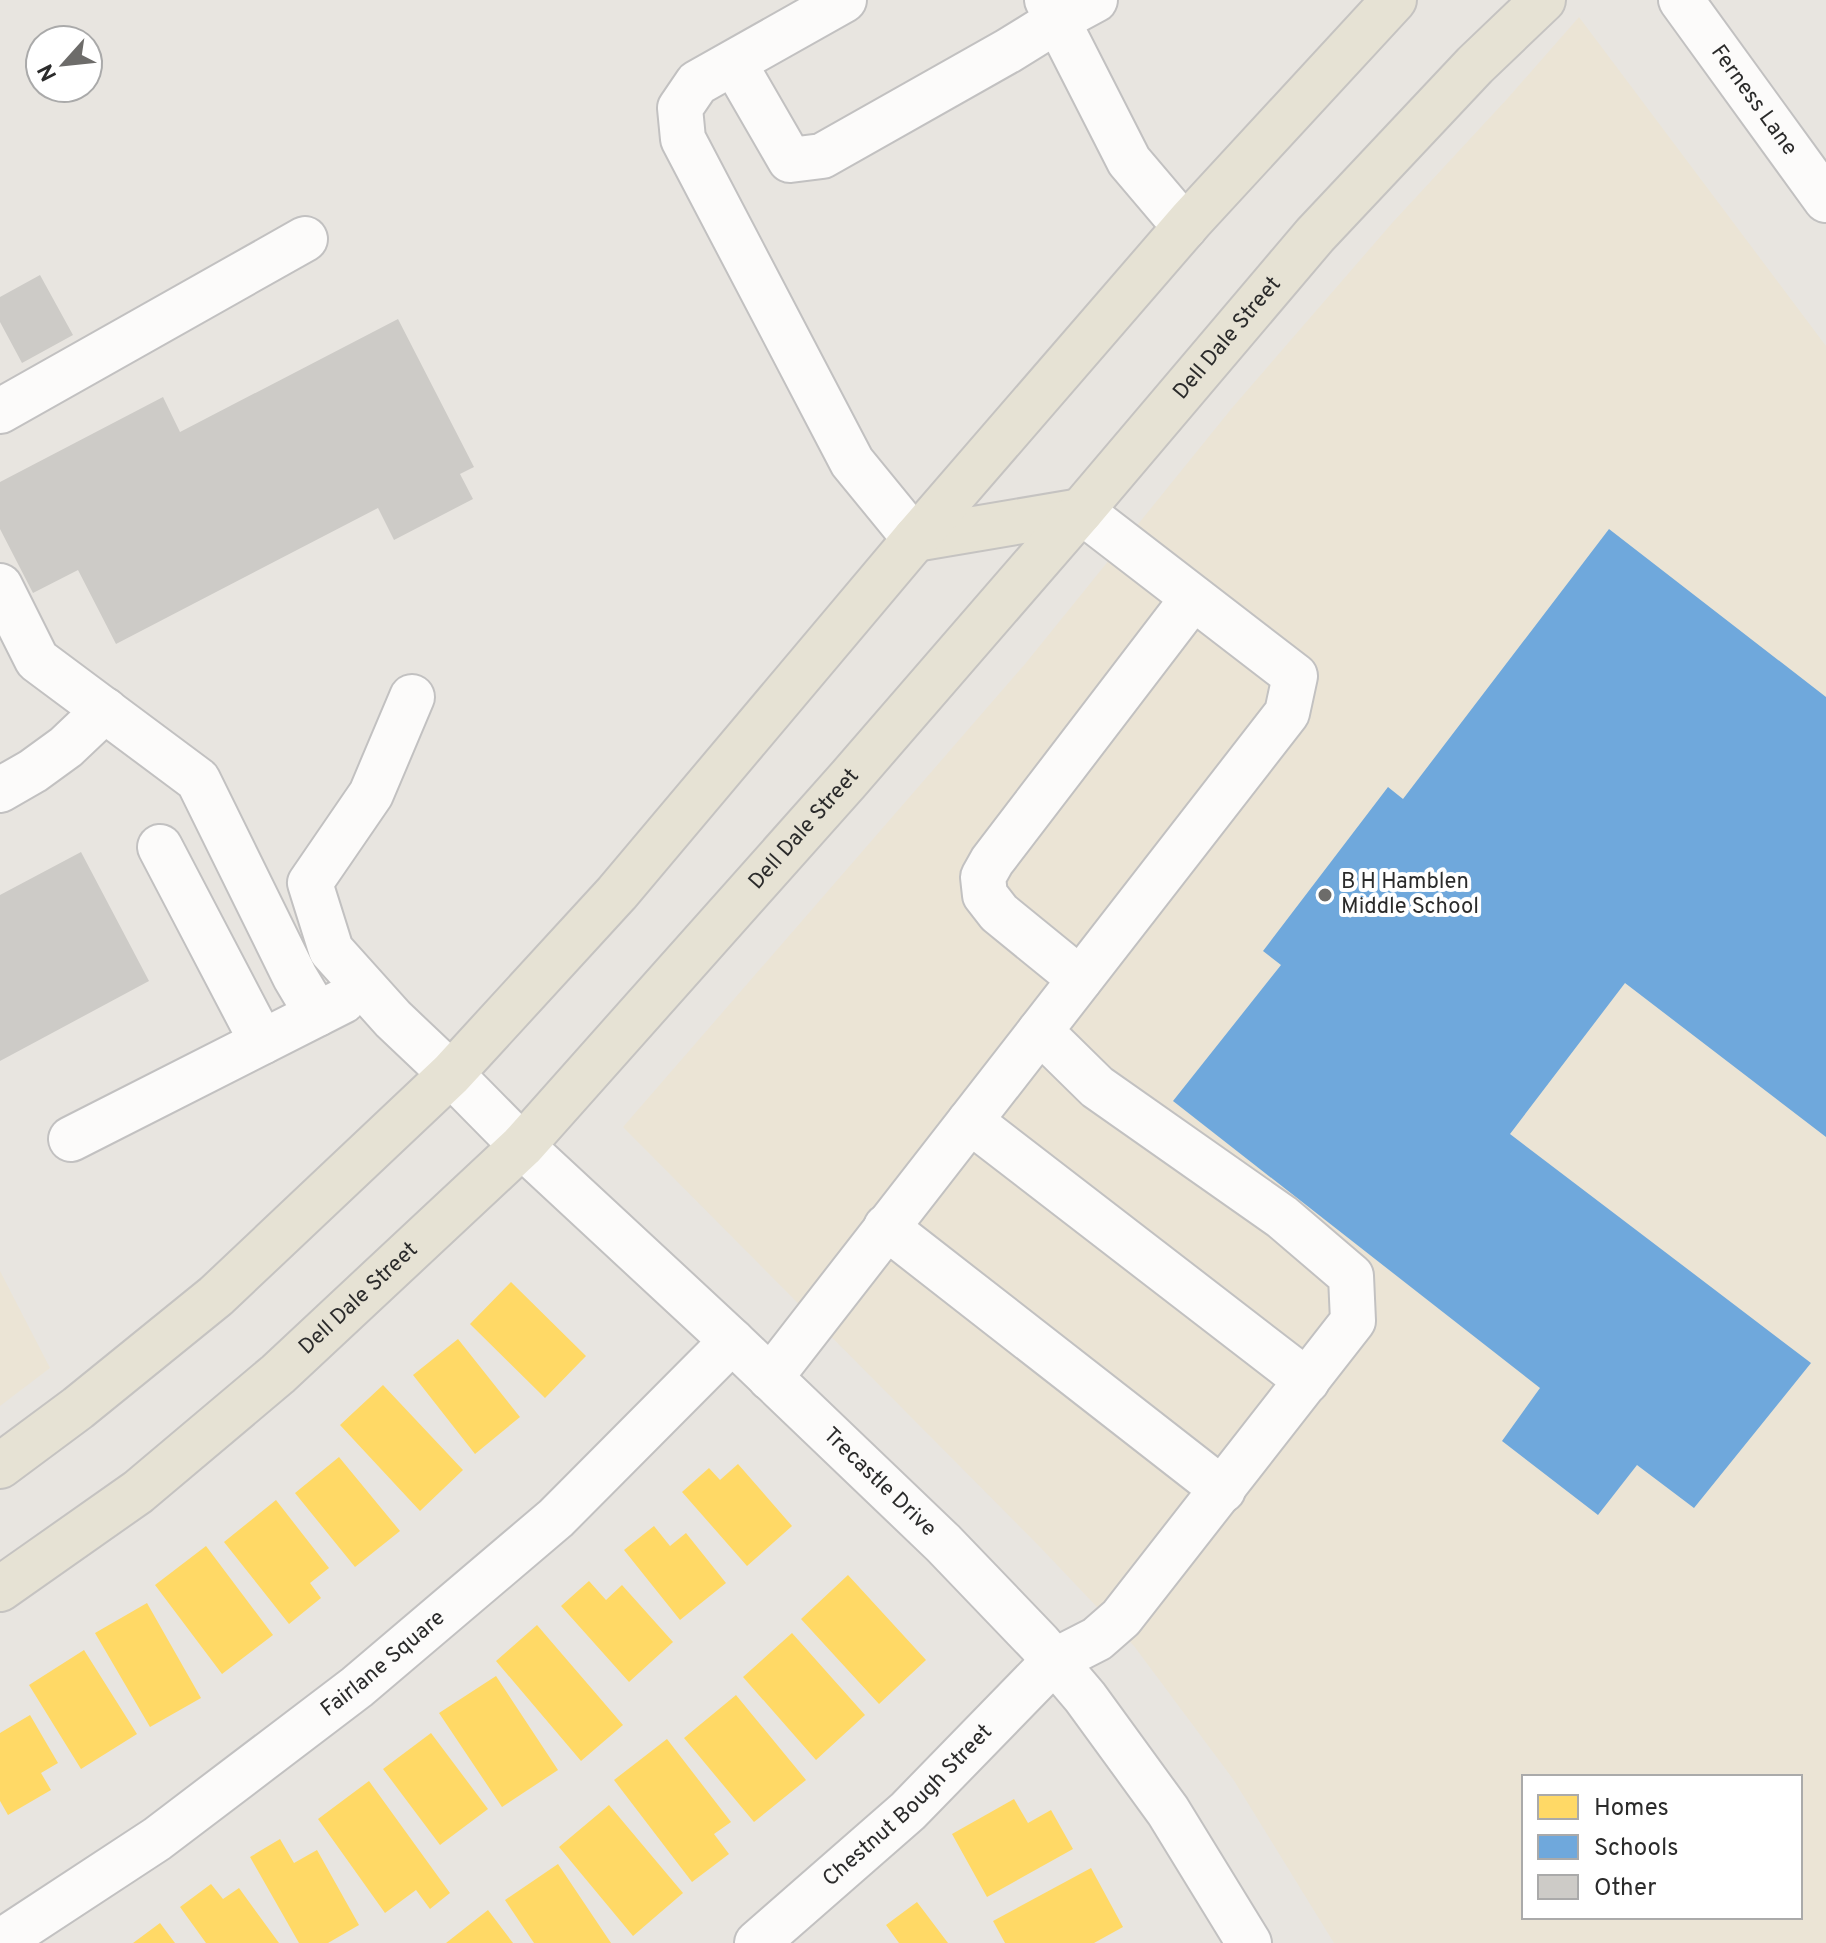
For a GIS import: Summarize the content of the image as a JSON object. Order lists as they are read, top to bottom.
{
  "streets": {
    "main road": ["Dell Dale Street"],
    "street": [
      "Ferness Lane",
      "Trecastle Drive",
      "Fairlane Square",
      "Chestnut Bough Street"
    ]
  },
  "crossings": [
    ["Dell Dale Street", "Trecastle Drive"],
    ["Trecastle Drive", "Fairlane Square"],
    ["Trecastle Drive", "Chestnut Bough Street"]
  ],
  "places": ["B H Hamblen Middle School"],
  "legend": ["Homes", "Schools", "Other"],
  "north": "bottom left"
}
